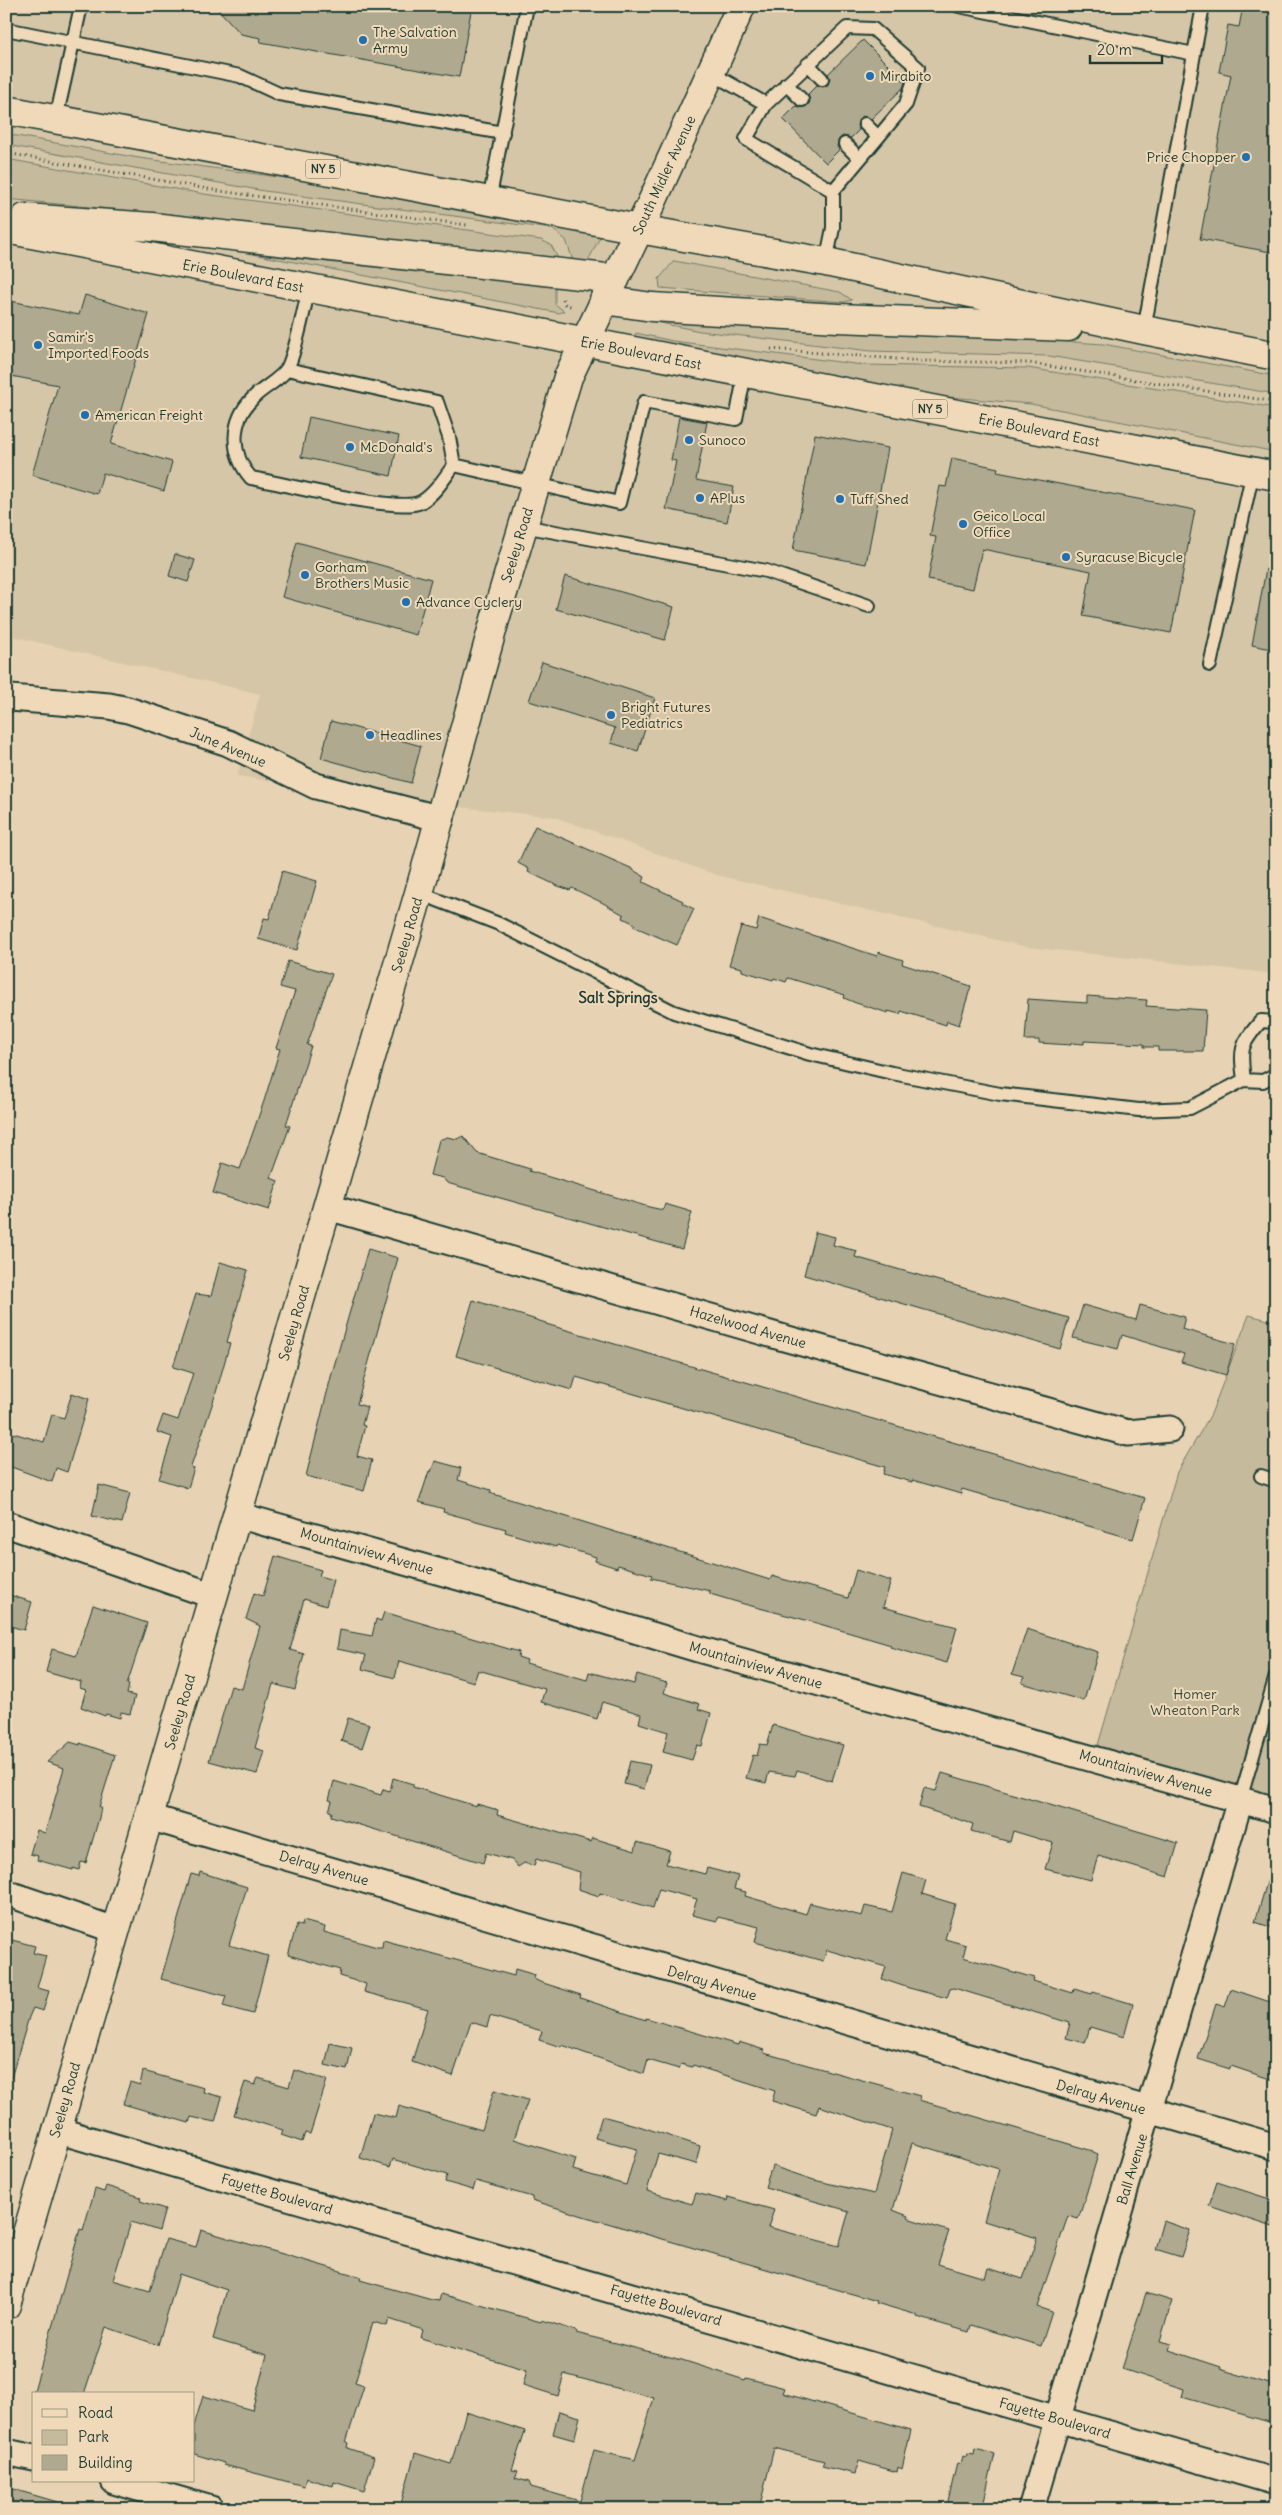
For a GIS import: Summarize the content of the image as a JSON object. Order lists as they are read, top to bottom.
{
  "streets": {
    "main road": [
      "NY 5",
      "South Midler Avenue",
      "Erie Boulevard East",
      "Seeley Road"
    ],
    "street": [
      "June Avenue",
      "Hazelwood Avenue",
      "Mountainview Avenue",
      "Delray Avenue",
      "Ball Avenue",
      "Fayette Boulevard"
    ]
  },
  "crossings": [
    ["NY 5", "South Midler Avenue"],
    ["South Midler Avenue", "Erie Boulevard East"],
    ["South Midler Avenue", "Seeley Road"],
    ["Erie Boulevard East", "Seeley Road"],
    ["Seeley Road", "June Avenue"],
    ["Seeley Road", "Hazelwood Avenue"],
    ["Seeley Road", "Mountainview Avenue"],
    ["Seeley Road", "Delray Avenue"],
    ["Seeley Road", "Fayette Boulevard"],
    ["Mountainview Avenue", "Ball Avenue"],
    ["Delray Avenue", "Ball Avenue"],
    ["Ball Avenue", "Fayette Boulevard"]
  ],
  "districts": ["Salt Springs"],
  "parks": ["Homer Wheaton Park"],
  "places": [
    "The Salvation Army",
    "Mirabito",
    "Price Chopper",
    "Samir's Imported Foods",
    "American Freight",
    "Sunoco",
    "McDonald's",
    "APlus",
    "Tuff Shed",
    "Geico Local Office",
    "Syracuse Bicycle",
    "Gorham Brothers Music",
    "Advance Cyclery",
    "Bright Futures Pediatrics",
    "Headlines"
  ],
  "legend": ["Road", "Park", "Building"],
  "scale_bar": "20 m"
}
